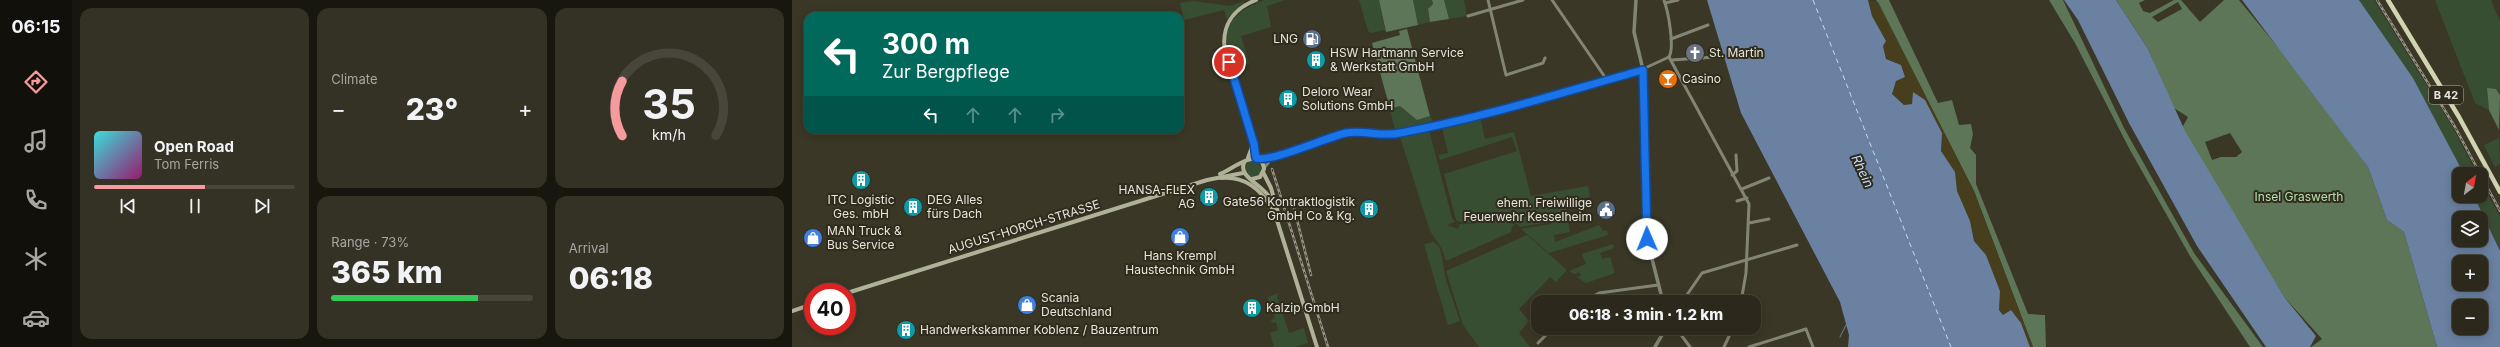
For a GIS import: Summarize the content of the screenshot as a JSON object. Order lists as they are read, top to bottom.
{
  "streets": {
    "main road": ["B 42", "AUGUST-HORCH-STRASSE"]
  },
  "water": ["Rhein"],
  "parks": ["Insel Graswerth"],
  "places": {
    "fuel station": ["LNG"],
    "church": ["St. Martin"],
    "building": [
      "HSW Hartmann Service & Werkstatt GmbH",
      "Deloro Wear Solutions GmbH",
      "ITC Logistic Ges. mbH",
      "HANSA-FLEX AG",
      "DEG Alles fürs Dach",
      "Gate56 Kontraktlogistik GmbH Co & Kg.",
      "Kalzip GmbH",
      "Handwerkskammer Koblenz / Bauzentrum"
    ],
    "bar": ["Casino"],
    "public building": ["ehem. Freiwillige Feuerwehr Kesselheim"],
    "shop": ["Hans Krempl Haustechnik GmbH", "MAN Truck & Bus Service", "Scania Deutschland"]
  },
  "north": "top right",
  "page": {
    "tabs": "06:15",
    "tile": [
      "Climate",
      ["Range · 73%", "365 km"],
      ["Arrival", "06:18"]
    ],
    "turn": ["300 m", "Zur Bergpflege"],
    "heat": ["−", "23°", "+"],
    "song": ["Open Road", "Tom Ferris"],
    "map_buttons": ["+", "−"],
    "limit": "40",
    "trip": "06:18 · 3 min · 1.2 km",
    "gauge": ["35", "km/h"]
  }
}
